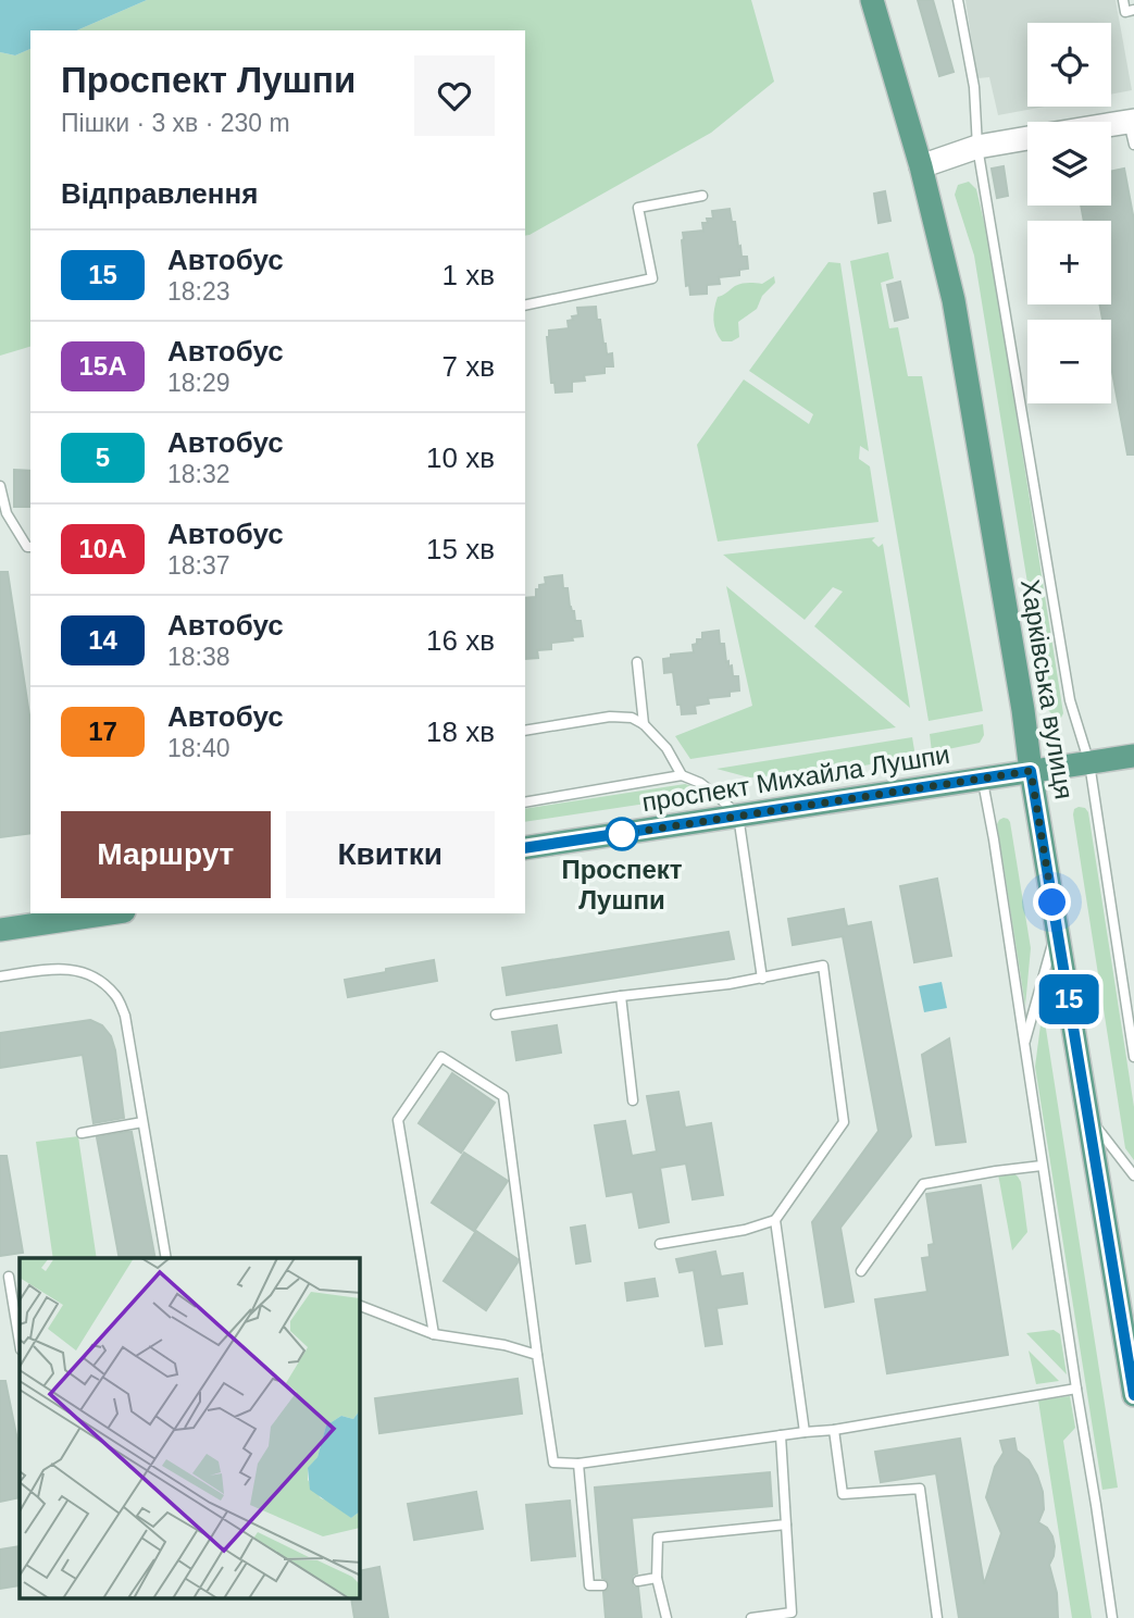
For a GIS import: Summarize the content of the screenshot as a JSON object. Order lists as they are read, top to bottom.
{
  "streets": {
    "main road": ["Харківська вулиця", "проспект Михайла Лушпи"]
  },
  "crossings": [
    ["Харківська вулиця", "проспект Михайла Лушпи"]
  ],
  "places": ["Проспект Лушпи"],
  "lines": ["bus line 15"],
  "page": {
    "on_map": "15",
    "map_buttons": ["+", "−"],
    "heading": [
      ["Проспект Лушпи", "Пішки · 3 хв · 230 m"],
      "Відправлення"
    ],
    "list": [
      {
        "mark": "15",
        "name": "Автобус",
        "note": "18:23",
        "value": "1 хв"
      },
      {
        "mark": "15А",
        "name": "Автобус",
        "note": "18:29",
        "value": "7 хв"
      },
      {
        "mark": "5",
        "name": "Автобус",
        "note": "18:32",
        "value": "10 хв"
      },
      {
        "mark": "10А",
        "name": "Автобус",
        "note": "18:37",
        "value": "15 хв"
      },
      {
        "mark": "14",
        "name": "Автобус",
        "note": "18:38",
        "value": "16 хв"
      },
      {
        "mark": "17",
        "name": "Автобус",
        "note": "18:40",
        "value": "18 хв"
      }
    ],
    "buttons": ["Маршрут", "Квитки"]
  }
}
